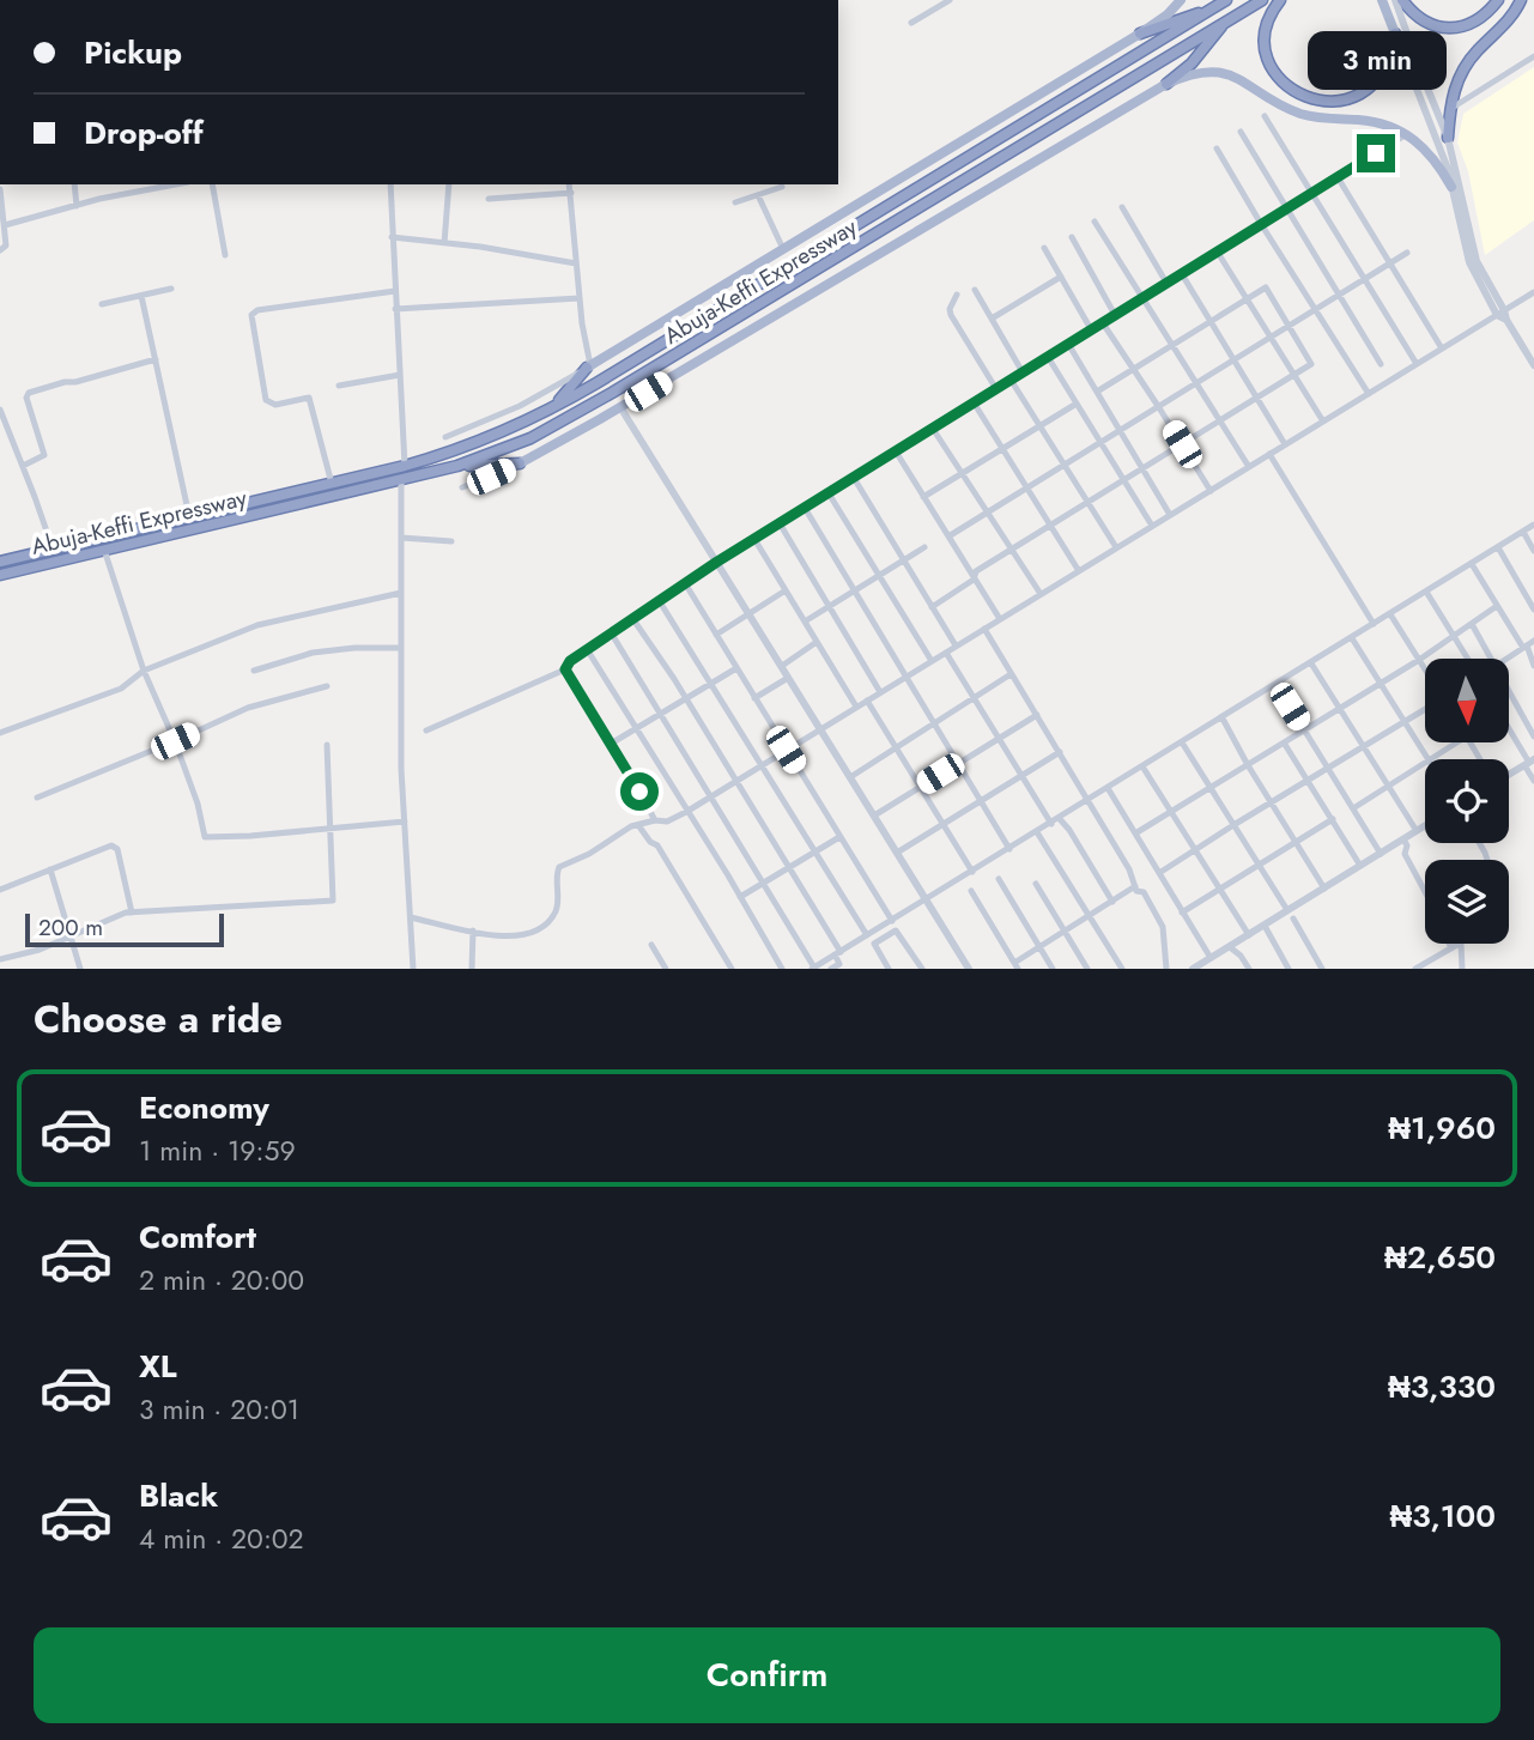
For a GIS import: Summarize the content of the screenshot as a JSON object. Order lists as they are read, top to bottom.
{
  "streets": {
    "highway": ["Abuja-Keffi Expressway"]
  },
  "scale_bar": "200 m",
  "north": "bottom",
  "page": {
    "banner": ["Pickup", "Drop-off"],
    "bubble": "3 min",
    "scale": "200 m",
    "heading": "Choose a ride",
    "list": [
      {
        "name": "Economy",
        "note": "1 min · 19:59",
        "value": "₦1,960"
      },
      {
        "name": "Comfort",
        "note": "2 min · 20:00",
        "value": "₦2,650"
      },
      {
        "name": "XL",
        "note": "3 min · 20:01",
        "value": "₦3,330"
      },
      {
        "name": "Black",
        "note": "4 min · 20:02",
        "value": "₦3,100"
      }
    ],
    "buttons": "Confirm"
  }
}
